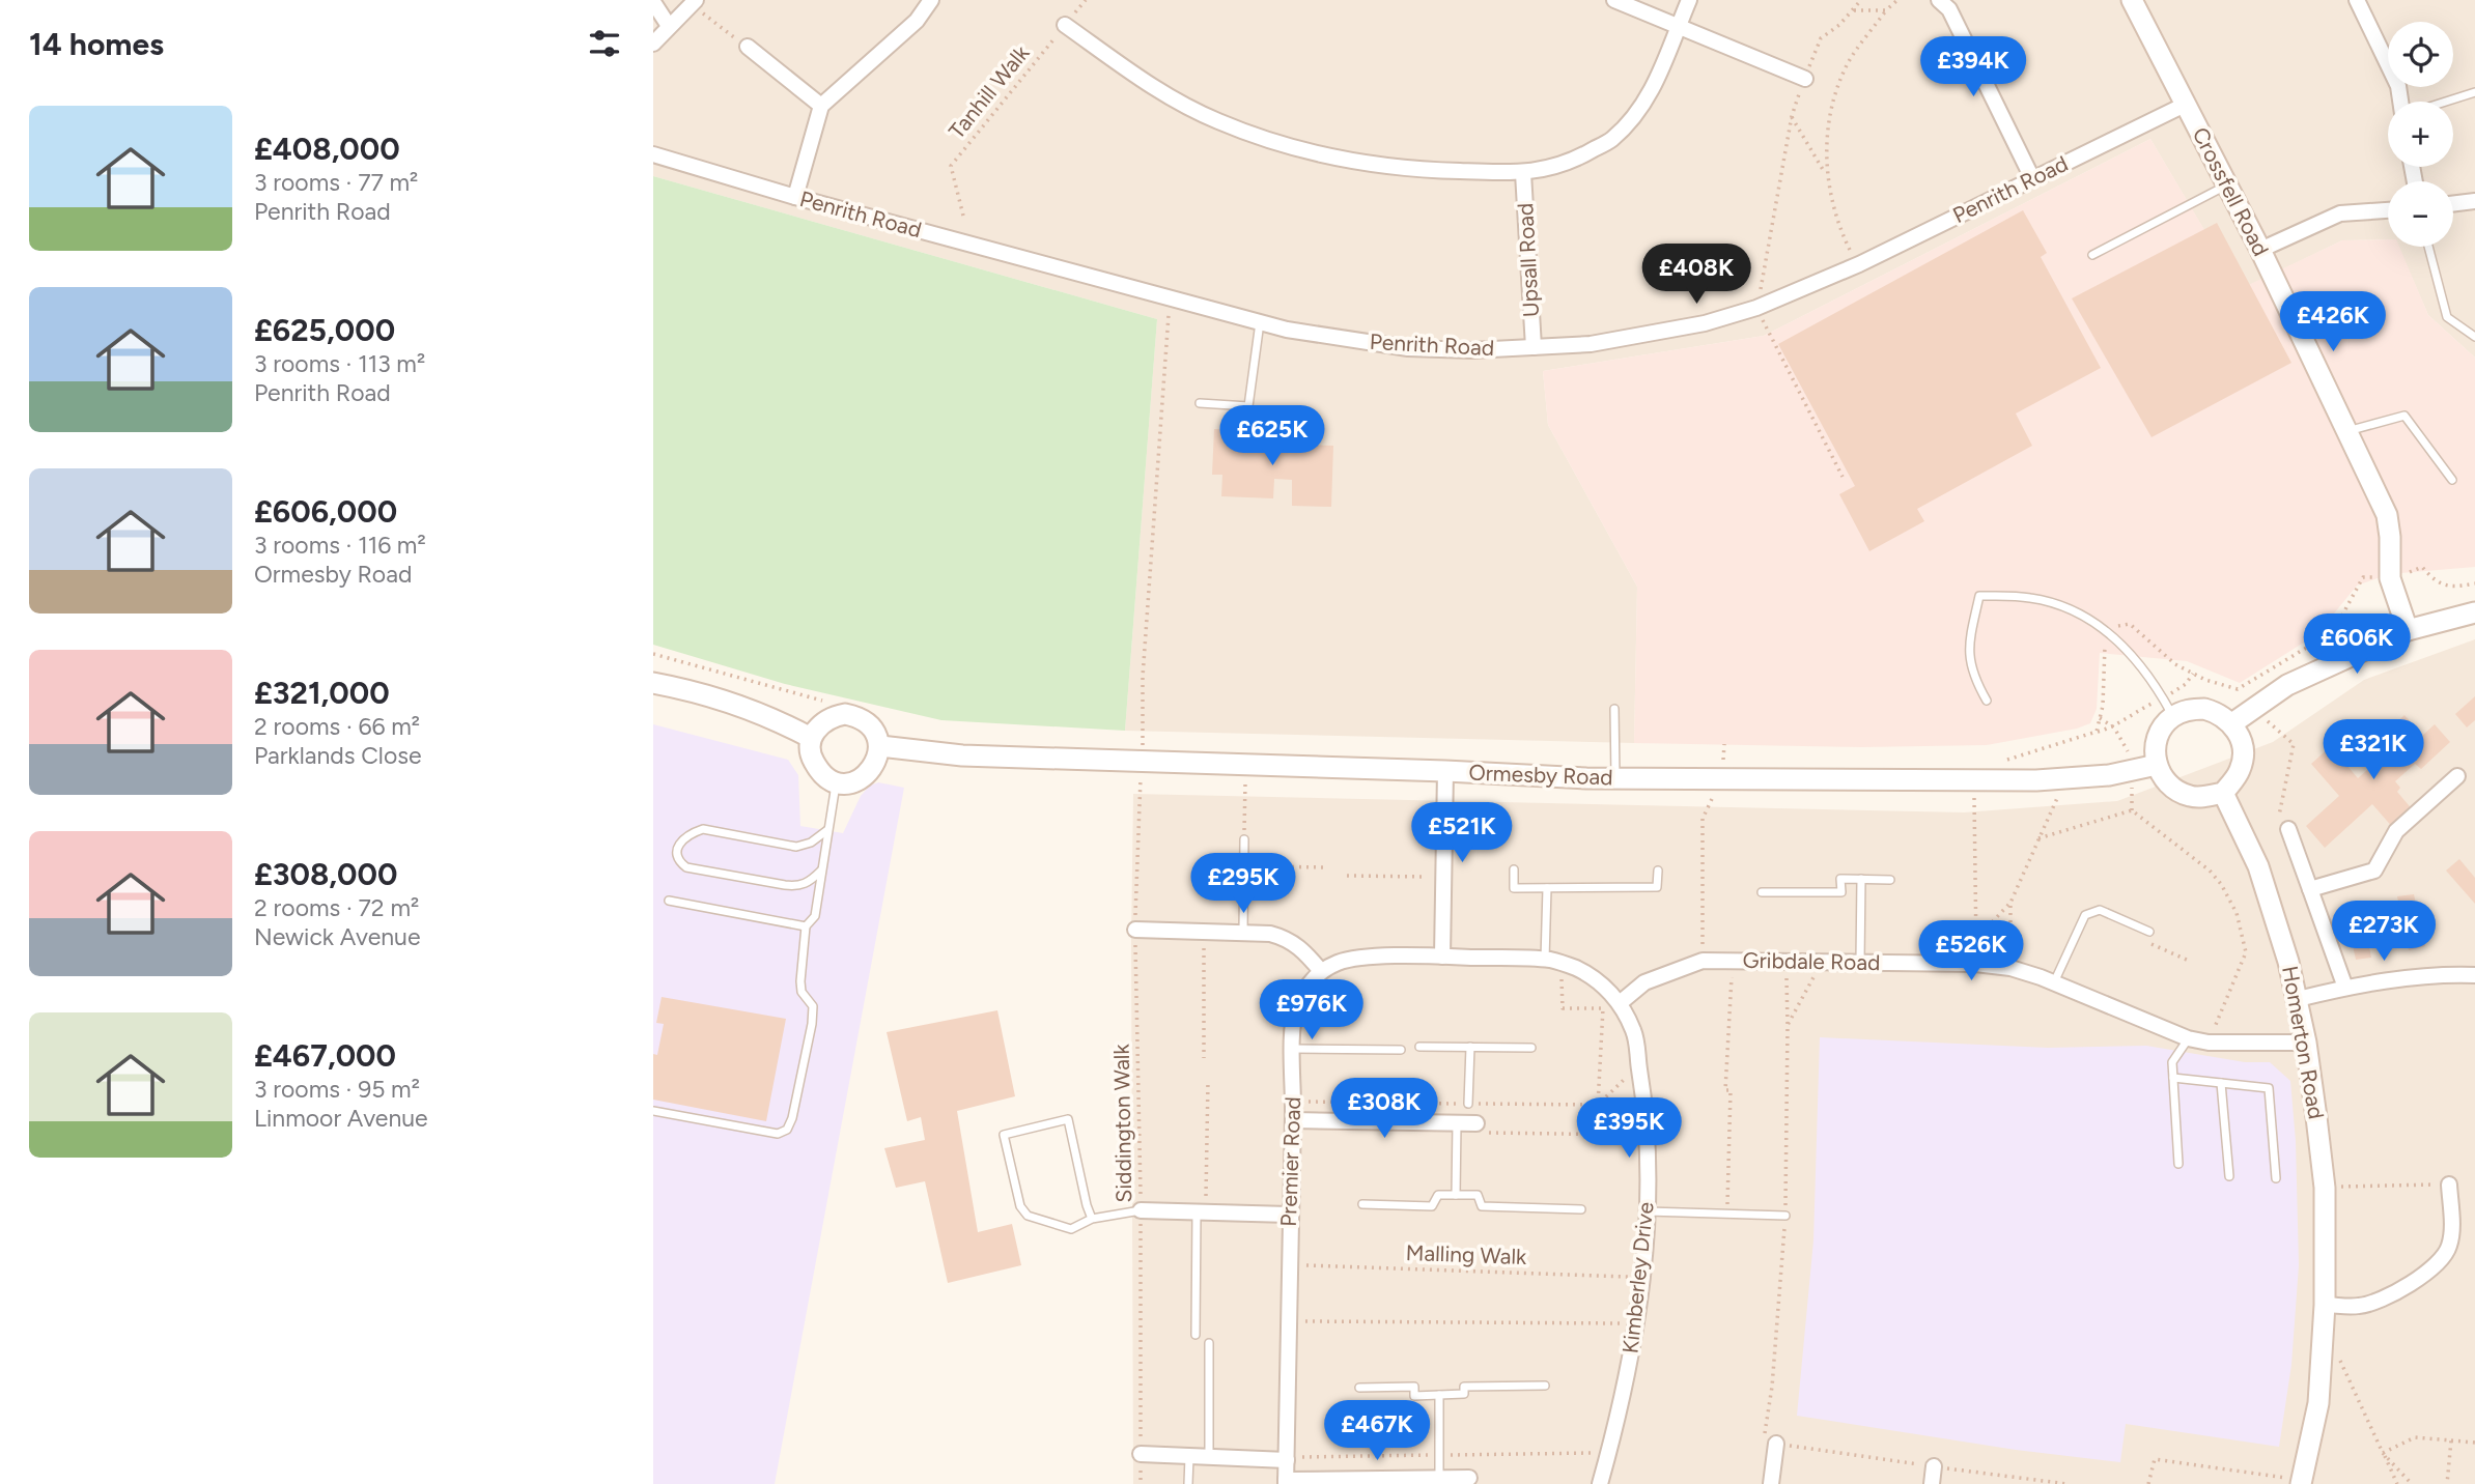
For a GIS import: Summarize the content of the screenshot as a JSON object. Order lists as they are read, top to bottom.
{
  "streets": {
    "street": [
      "Penrith Road",
      "Crossfell Road",
      "Upsall Road",
      "Ormesby Road",
      "Gribdale Road",
      "Homerton Road",
      "Premier Road",
      "Kimberley Drive"
    ],
    "path": ["Tanhill Walk", "Siddington Walk", "Malling Walk"]
  },
  "crossings": [
    ["Penrith Road", "Crossfell Road"],
    ["Penrith Road", "Upsall Road"],
    ["Penrith Road", "Siddington Walk"],
    ["Ormesby Road", "Homerton Road"],
    ["Ormesby Road", "Siddington Walk"],
    ["Gribdale Road", "Homerton Road"],
    ["Gribdale Road", "Kimberley Drive"],
    ["Premier Road", "Malling Walk"],
    ["Malling Walk", "Kimberley Drive"]
  ],
  "page": {
    "heading": "14 homes",
    "map_buttons": ["+", "−"],
    "price": [
      "£394K",
      "£408K",
      "£426K",
      "£625K",
      "£606K",
      "£321K",
      "£521K",
      "£295K",
      "£273K",
      "£526K",
      "£976K",
      "£308K",
      "£395K",
      "£467K"
    ],
    "list": [
      {
        "name": "£408,000",
        "note": "3 rooms · 77 m² · Penrith Road"
      },
      {
        "name": "£625,000",
        "note": "3 rooms · 113 m² · Penrith Road"
      },
      {
        "name": "£606,000",
        "note": "3 rooms · 116 m² · Ormesby Road"
      },
      {
        "name": "£321,000",
        "note": "2 rooms · 66 m² · Parklands Close"
      },
      {
        "name": "£308,000",
        "note": "2 rooms · 72 m² · Newick Avenue"
      },
      {
        "name": "£467,000",
        "note": "3 rooms · 95 m² · Linmoor Avenue"
      }
    ]
  }
}
